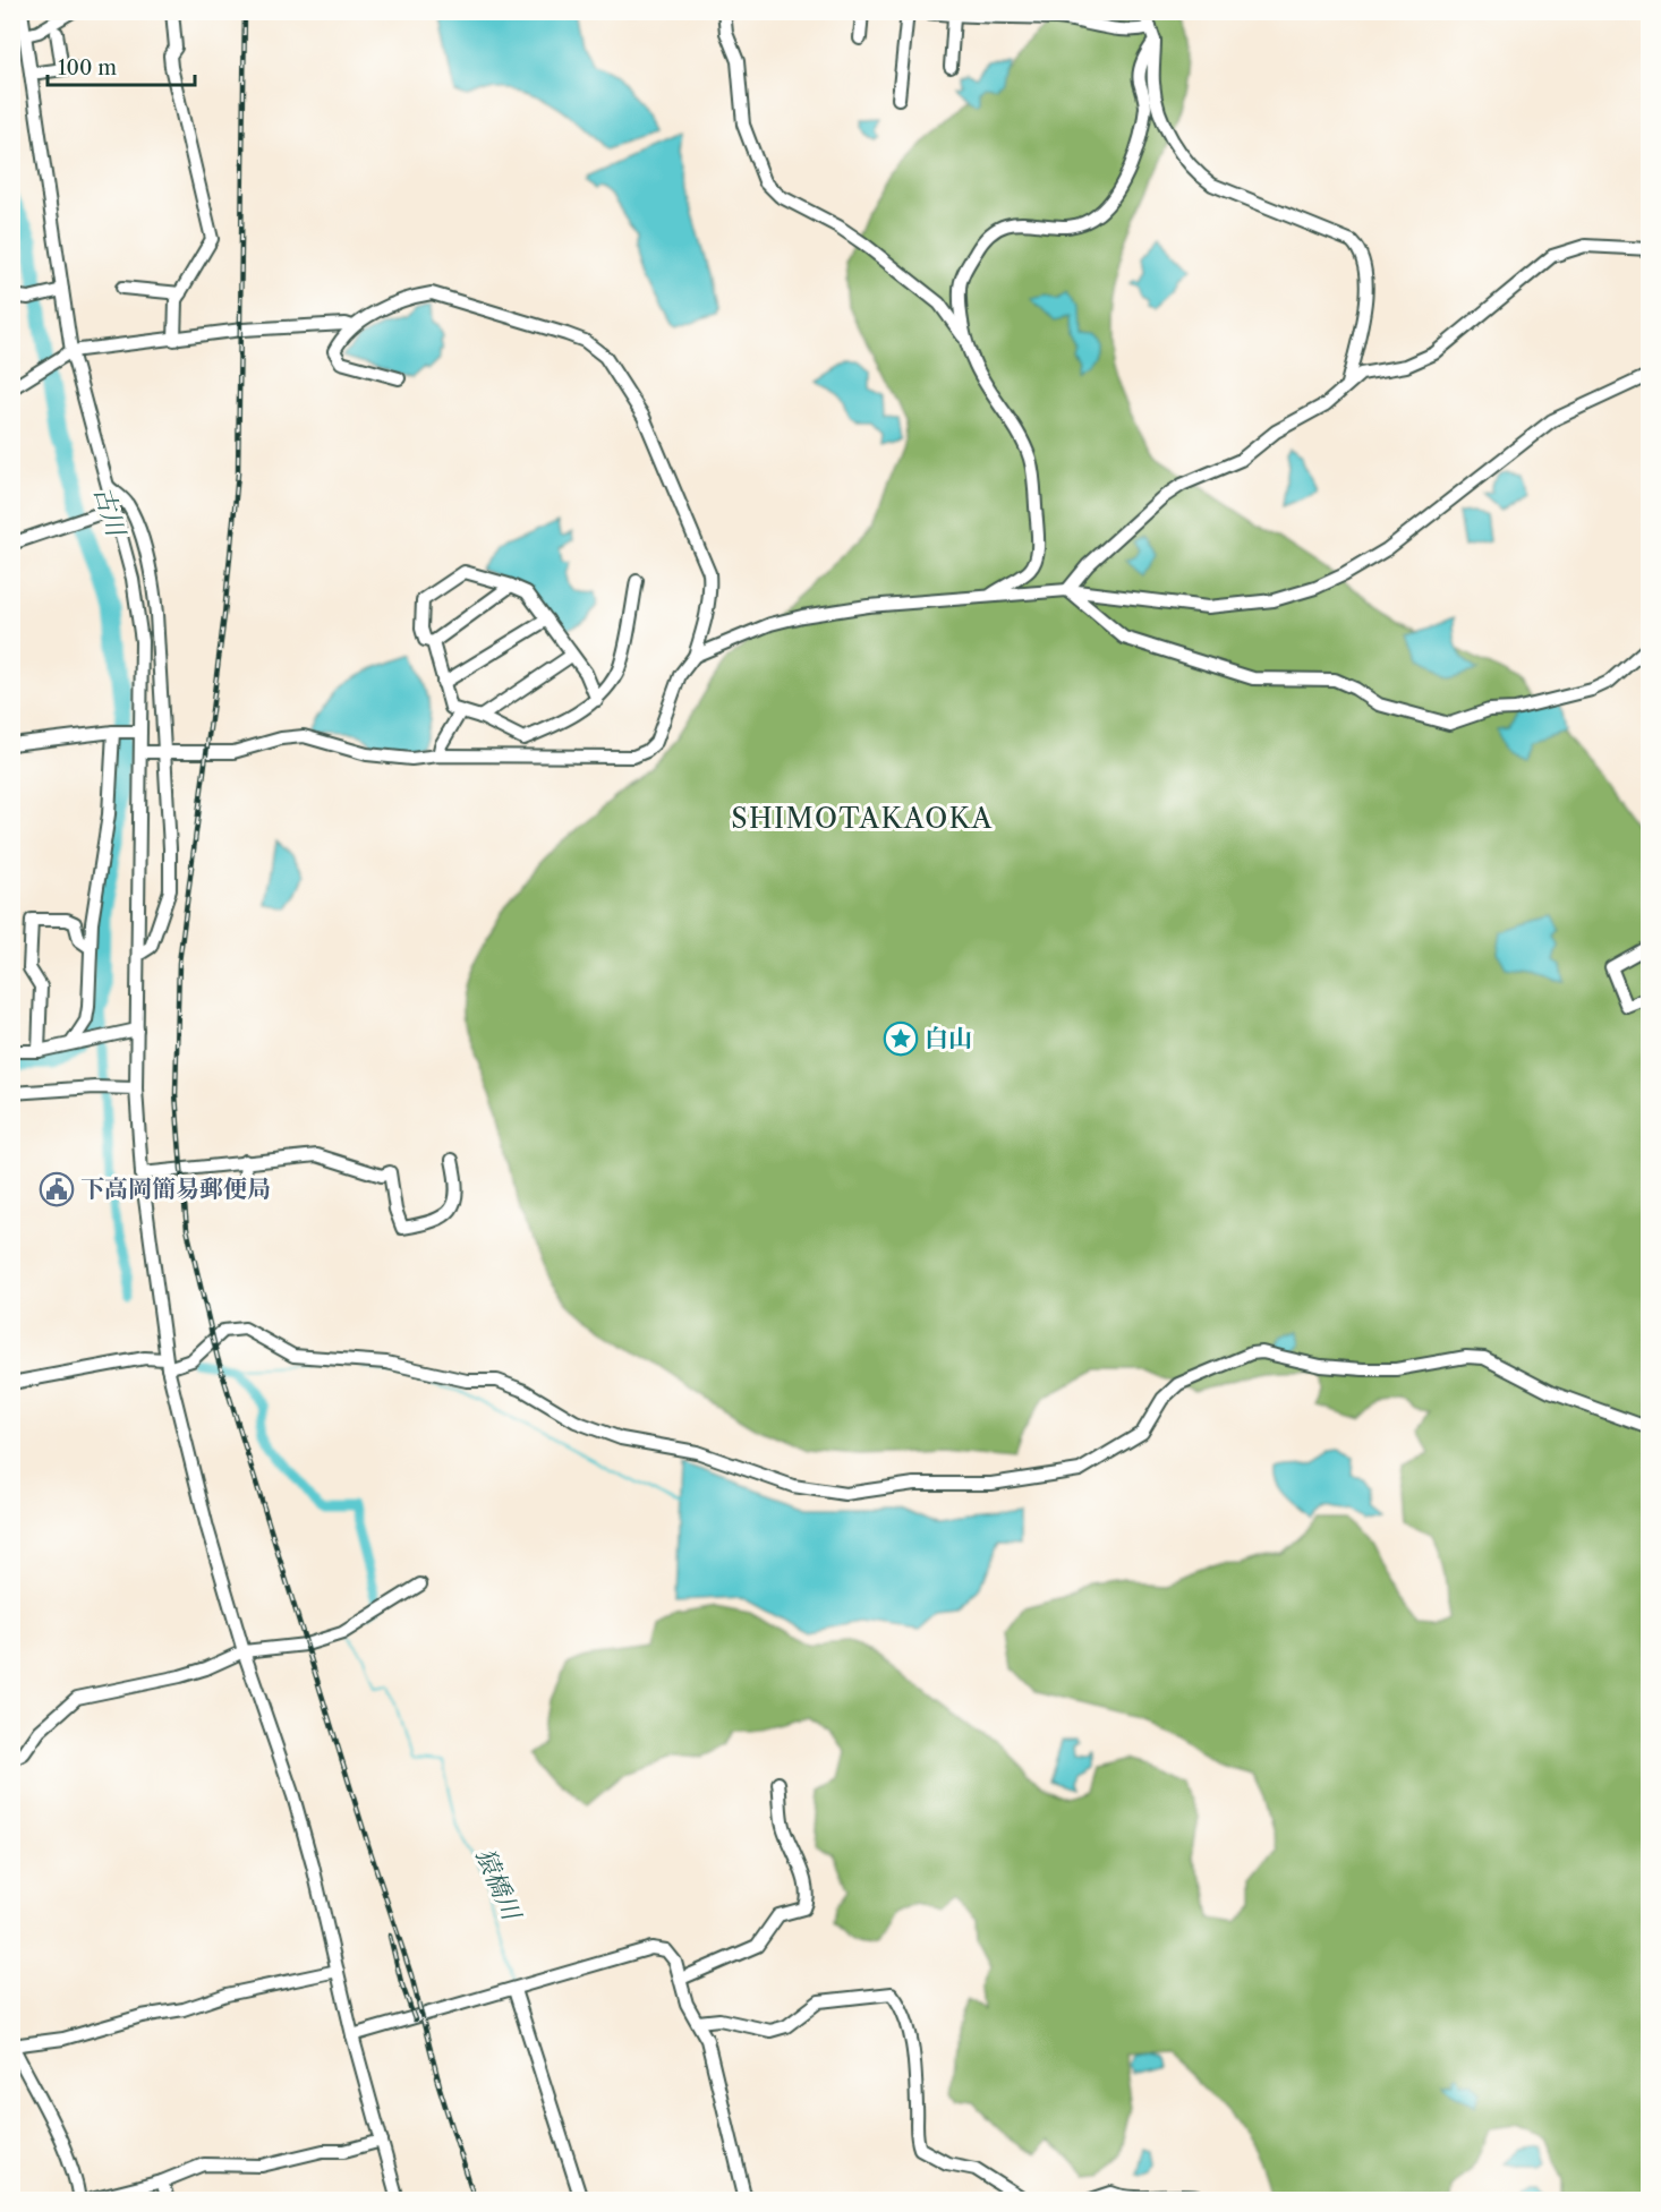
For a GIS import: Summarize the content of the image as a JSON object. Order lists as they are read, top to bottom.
{
  "districts": ["SHIMOTAKAOKA"],
  "water": ["古川", "猿橋川"],
  "places": {
    "place": ["白山"],
    "public building": ["下高岡簡易郵便局"]
  },
  "scale_bar": "100 m"
}
